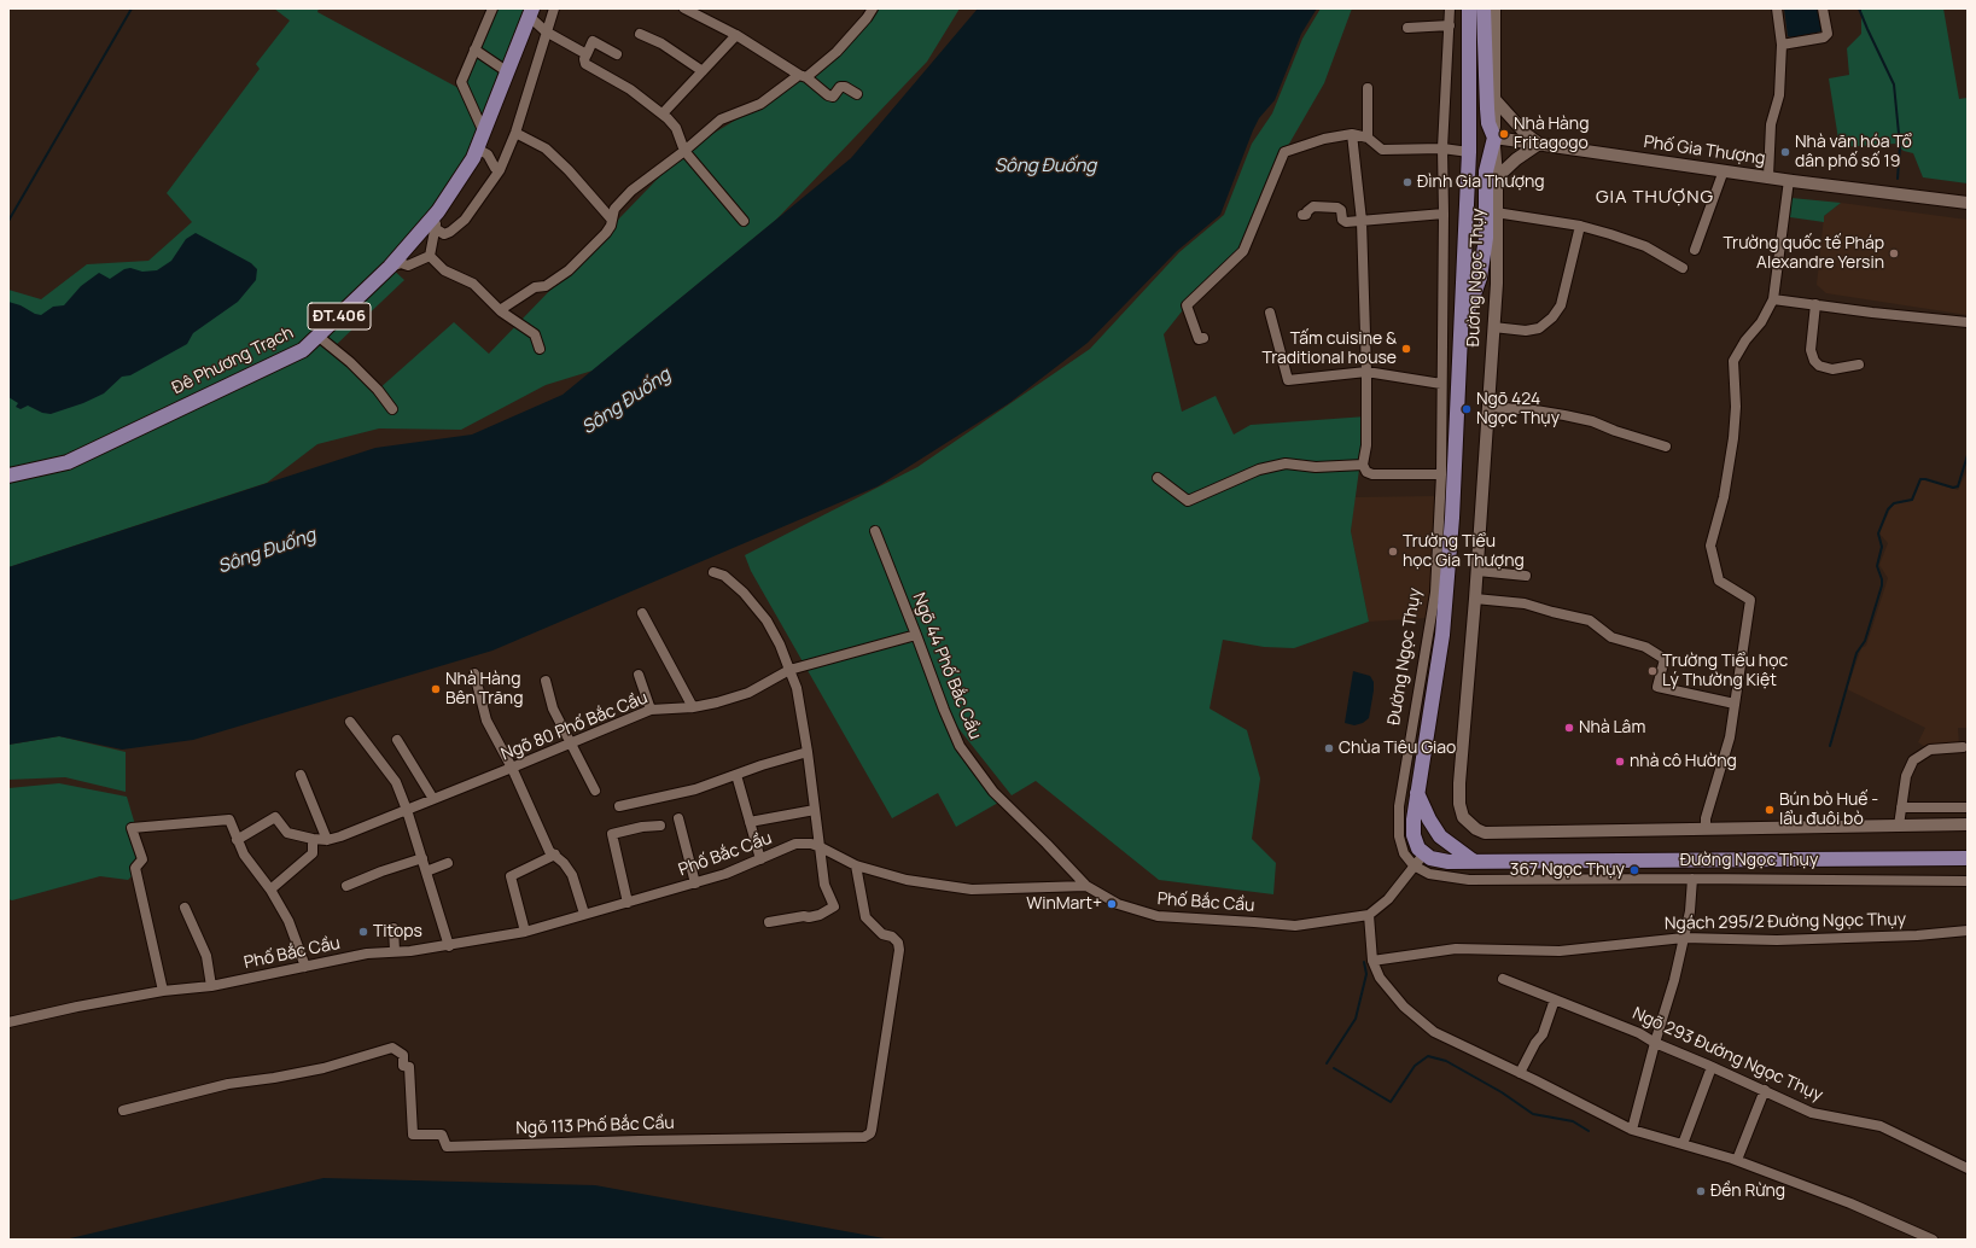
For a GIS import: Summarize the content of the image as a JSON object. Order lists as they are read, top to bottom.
{
  "streets": {
    "main road": ["Đường Ngọc Thụy", "ĐT.406", "Đê Phương Trạch"],
    "street": [
      "Phố Gia Thượng",
      "Ngõ 44 Phố Bắc Cầu",
      "Ngõ 80 Phố Bắc Cầu",
      "Phố Bắc Cầu",
      "Ngách 295/2 Đường Ngọc Thụy",
      "Ngõ 293 Đường Ngọc Thụy",
      "Ngõ 113 Phố Bắc Cầu"
    ]
  },
  "crossings": [
    ["Phố Gia Thượng", "Đường Ngọc Thụy"],
    ["Ngõ 44 Phố Bắc Cầu", "Ngõ 80 Phố Bắc Cầu"],
    ["Ngõ 44 Phố Bắc Cầu", "Phố Bắc Cầu"],
    ["Phố Bắc Cầu", "Ngõ 113 Phố Bắc Cầu"]
  ],
  "districts": ["GIA THƯỢNG"],
  "water": ["Sông Đuống"],
  "places": [
    "Nhà Hàng Fritagogo",
    "Nhà văn hóa Tổ dân phố số 19",
    "Đình Gia Thượng",
    "Trường quốc tế Pháp Alexandre Yersin",
    "Tấm cuisine & Traditional house",
    "Ngõ 424 Ngọc Thụy",
    "Trường Tiểu học Gia Thượng",
    "Trường Tiểu học Lý Thường Kiệt",
    "Nhà Hàng Bên Trăng",
    "Nhà Lâm",
    "Chùa Tiêu Giao",
    "nhà cô Hường",
    "Bún bò Huế - lẩu đuôi bò",
    "367 Ngọc Thụy",
    "WinMart+",
    "Titops",
    "Đền Rừng"
  ]
}
